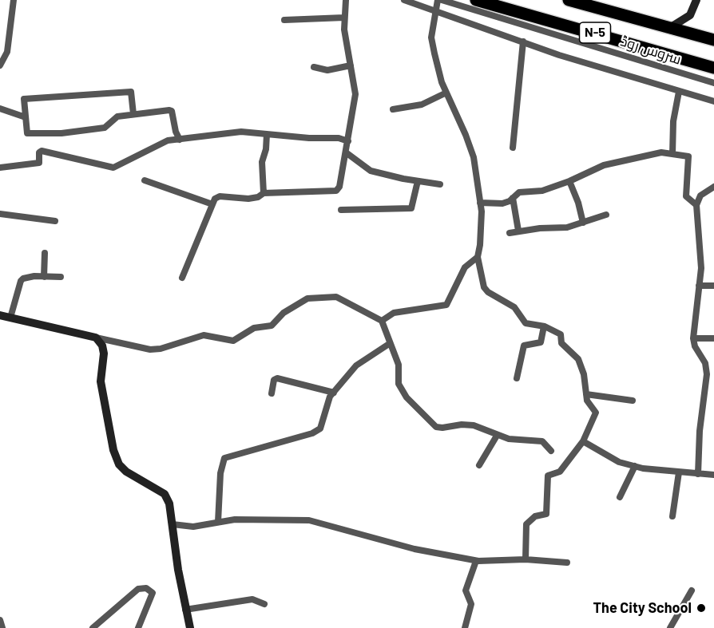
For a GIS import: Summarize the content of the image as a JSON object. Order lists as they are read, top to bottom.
{
  "streets": {
    "highway": ["N-5"],
    "street": ["سروس روڈ"]
  },
  "places": ["The City School"]
}
